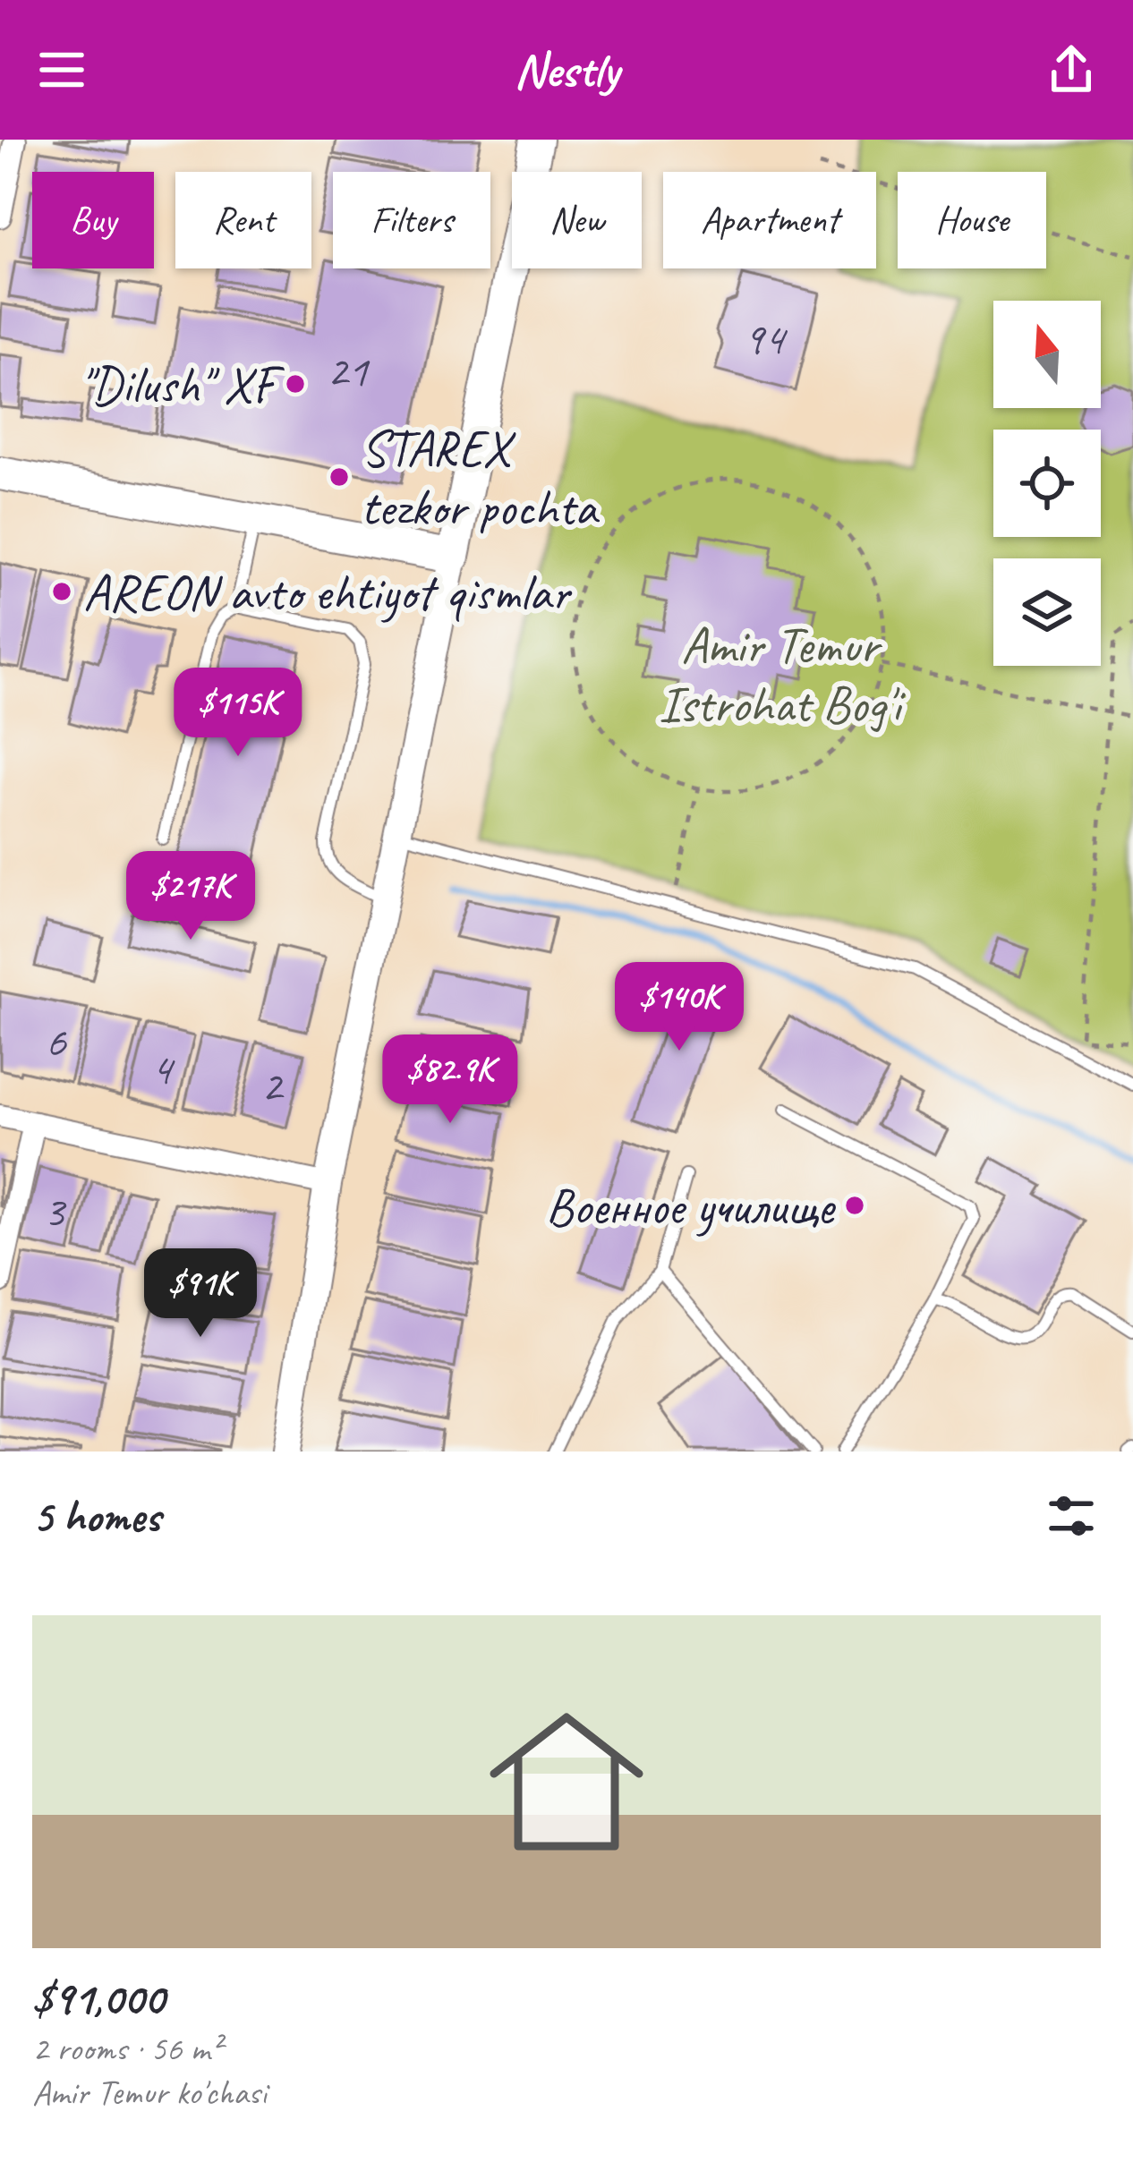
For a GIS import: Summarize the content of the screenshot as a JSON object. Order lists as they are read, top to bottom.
{
  "parks": ["Amir Temur Istrohat Bog'i"],
  "places": [
    "''Dilush'' XF",
    "STAREX tezkor pochta",
    "AREON avto ehtiyot qismlar",
    "Военное училище"
  ],
  "house_numbers": [
    "94",
    "21",
    "6",
    "4",
    "2",
    "3"
  ],
  "north": "top",
  "page": {
    "header": "Nestly",
    "chip": [
      "Buy",
      "Rent",
      "Filters",
      "New",
      "Apartment",
      "House"
    ],
    "price": [
      "$115K",
      "$217K",
      "$140K",
      "$82.9K",
      "$91K"
    ],
    "heading": "5 homes",
    "list": [
      {
        "name": "$91,000",
        "note": "2 rooms · 56 m² · Amir Temur ko'chasi"
      }
    ]
  }
}
